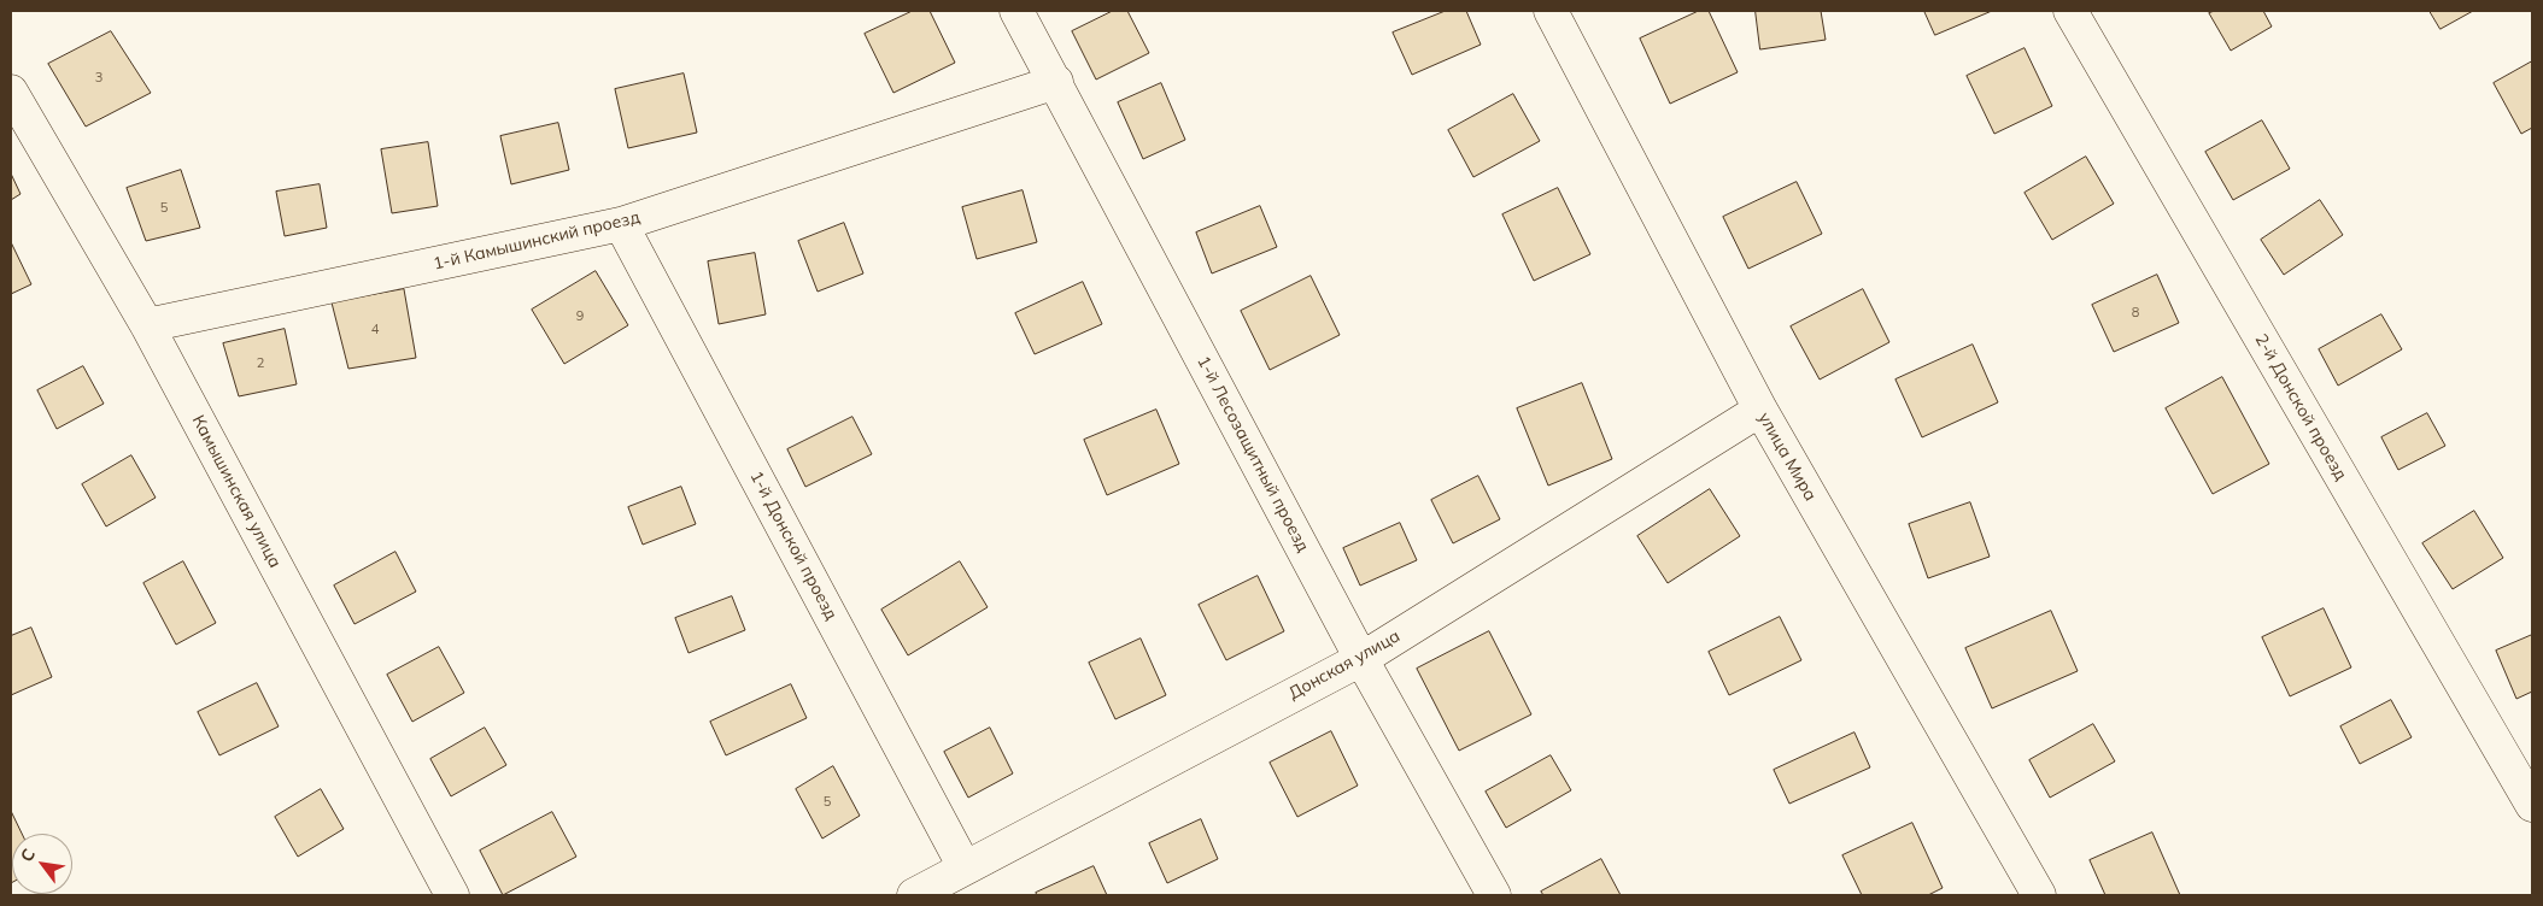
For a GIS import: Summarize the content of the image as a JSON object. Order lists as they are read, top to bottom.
{
  "streets": {
    "street": [
      "1-й Камышинский проезд",
      "2-й Донской проезд",
      "1-й Лесозащитный проезд",
      "улица Мира",
      "Камышинская улица",
      "1-й Донской проезд",
      "Донская улица"
    ]
  },
  "crossings": [
    ["1-й Камышинский проезд", "1-й Лесозащитный проезд"],
    ["1-й Камышинский проезд", "Камышинская улица"],
    ["1-й Камышинский проезд", "1-й Донской проезд"],
    ["1-й Лесозащитный проезд", "Донская улица"],
    ["улица Мира", "Донская улица"],
    ["1-й Донской проезд", "Донская улица"]
  ],
  "house_numbers": [
    "3",
    "5",
    "8",
    "9",
    "4",
    "2",
    "5"
  ],
  "north": "top left"
}
